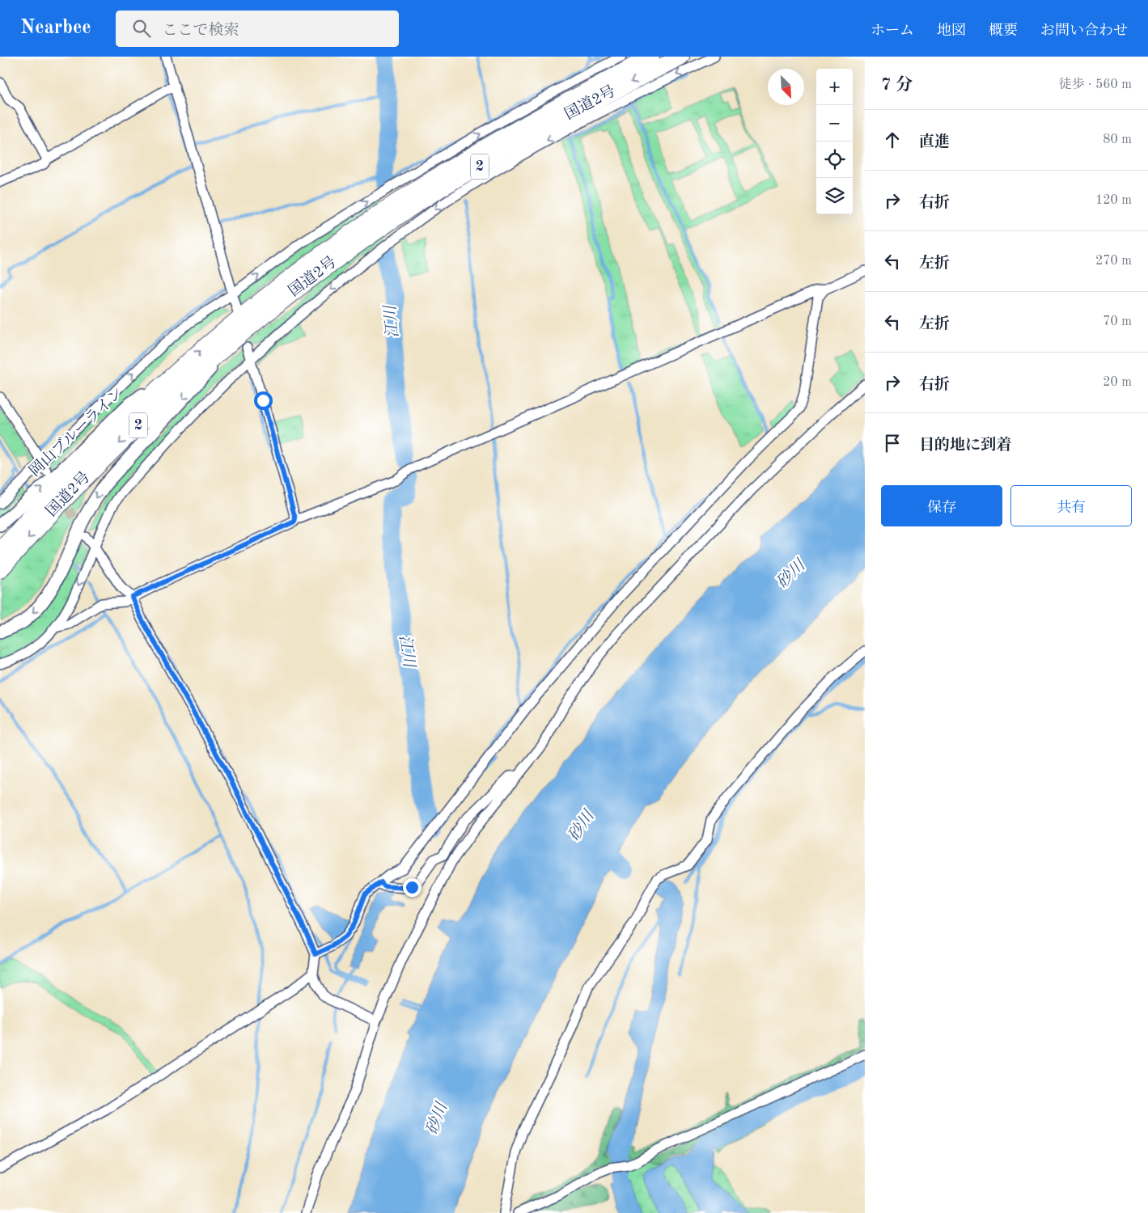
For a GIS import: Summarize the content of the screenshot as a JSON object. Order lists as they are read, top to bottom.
{
  "streets": {
    "highway": ["国道2号", "2"],
    "main road": ["岡山ブルーライン"]
  },
  "crossings": [
    ["国道2号", "岡山ブルーライン"]
  ],
  "water": ["江川", "砂川"],
  "north": "bottom right",
  "page": {
    "header": "Nearbee",
    "search": "ここで検索",
    "nav": [
      "ホーム",
      "地図",
      "概要",
      "お問い合わせ"
    ],
    "heading": ["7 分", "徒歩 · 560 m"],
    "map_buttons": ["+", "−"],
    "list": [
      ["直進", "80 m"],
      ["右折", "120 m"],
      ["左折", "270 m"],
      ["左折", "70 m"],
      ["右折", "20 m"],
      "目的地に到着"
    ],
    "buttons": ["保存", "共有"]
  }
}
